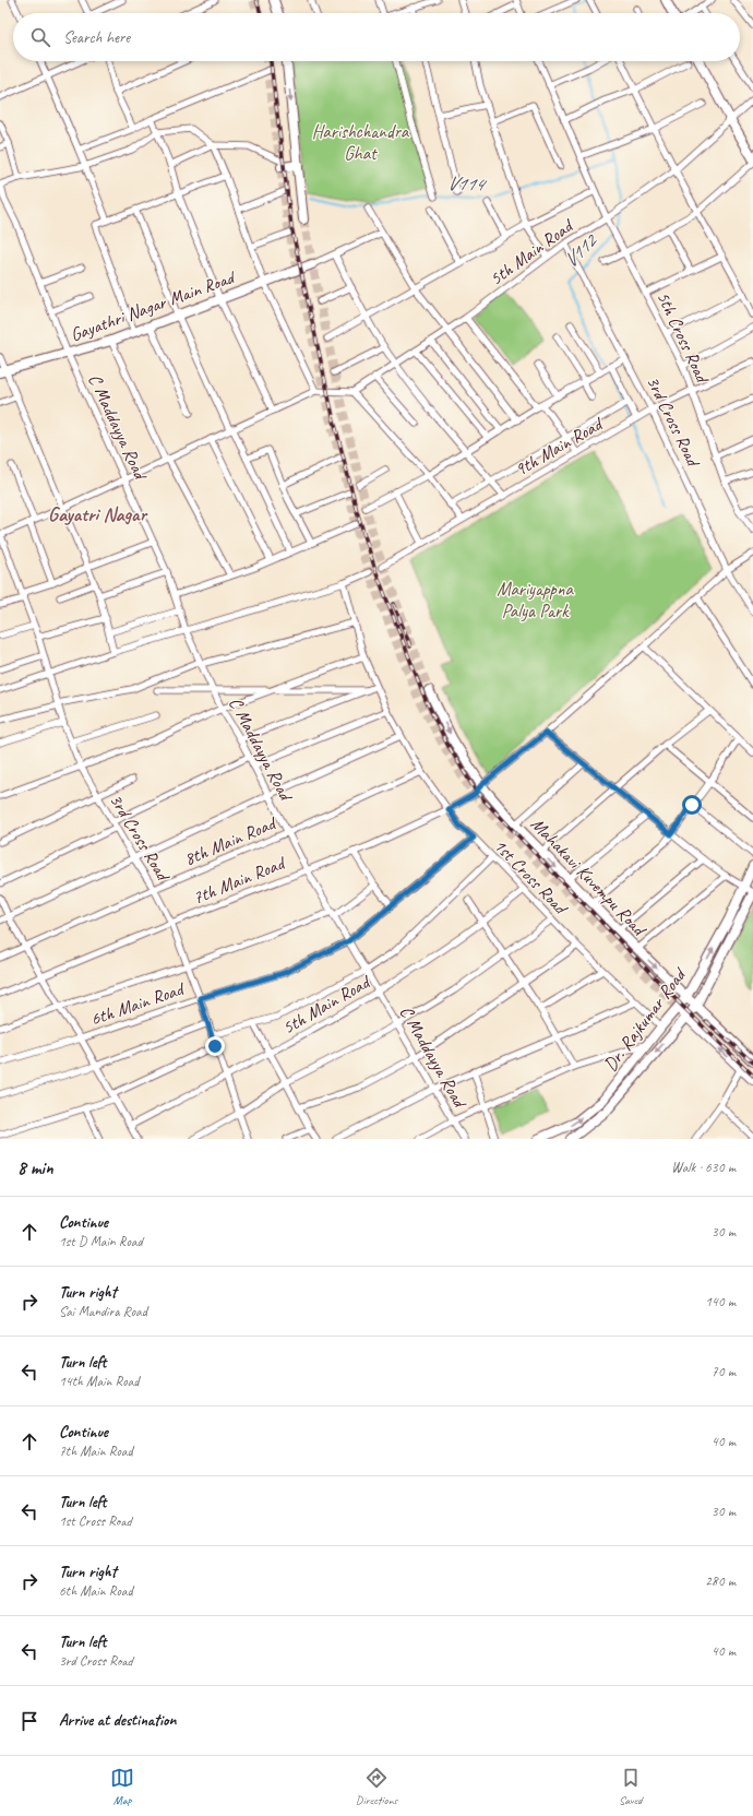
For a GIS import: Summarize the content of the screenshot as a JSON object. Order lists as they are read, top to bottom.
{
  "streets": {
    "main road": ["Gayathri Nagar Main Road", "Mahakavi Kuvempu Road", "Dr. Rajkumar Road"],
    "street": [
      "5th Main Road",
      "5th Cross Road",
      "3rd Cross Road",
      "C Maddayya Road",
      "9th Main Road",
      "8th Main Road",
      "1st Cross Road",
      "7th Main Road",
      "6th Main Road"
    ]
  },
  "crossings": [
    ["5th Main Road", "5th Cross Road"],
    ["5th Main Road", "3rd Cross Road"],
    ["5th Main Road", "C Maddayya Road"],
    ["5th Main Road", "1st Cross Road"],
    ["Gayathri Nagar Main Road", "C Maddayya Road"],
    ["5th Cross Road", "9th Main Road"],
    ["3rd Cross Road", "9th Main Road"],
    ["3rd Cross Road", "8th Main Road"],
    ["3rd Cross Road", "7th Main Road"],
    ["3rd Cross Road", "6th Main Road"],
    ["C Maddayya Road", "8th Main Road"],
    ["C Maddayya Road", "7th Main Road"],
    ["C Maddayya Road", "6th Main Road"],
    ["8th Main Road", "1st Cross Road"],
    ["1st Cross Road", "7th Main Road"],
    ["1st Cross Road", "6th Main Road"],
    ["1st Cross Road", "Dr. Rajkumar Road"],
    ["Mahakavi Kuvempu Road", "7th Main Road"],
    ["Mahakavi Kuvempu Road", "Dr. Rajkumar Road"]
  ],
  "one_way": ["Mahakavi Kuvempu Road"],
  "districts": ["Gayatri Nagar"],
  "water": ["V114", "V112"],
  "parks": ["Harishchandra Ghat", "Mariyappna Palya Park"],
  "page": {
    "search": "Search here",
    "heading": ["8 min", "Walk · 630 m"],
    "list": [
      ["Continue", "1st D Main Road", "30 m"],
      ["Turn right", "Sai Mandira Road", "140 m"],
      ["Turn left", "14th Main Road", "70 m"],
      ["Continue", "7th Main Road", "40 m"],
      ["Turn left", "1st Cross Road", "30 m"],
      ["Turn right", "6th Main Road", "280 m"],
      ["Turn left", "3rd Cross Road", "40 m"],
      "Arrive at destination"
    ],
    "nav": ["Map", "Directions", "Saved"]
  }
}
